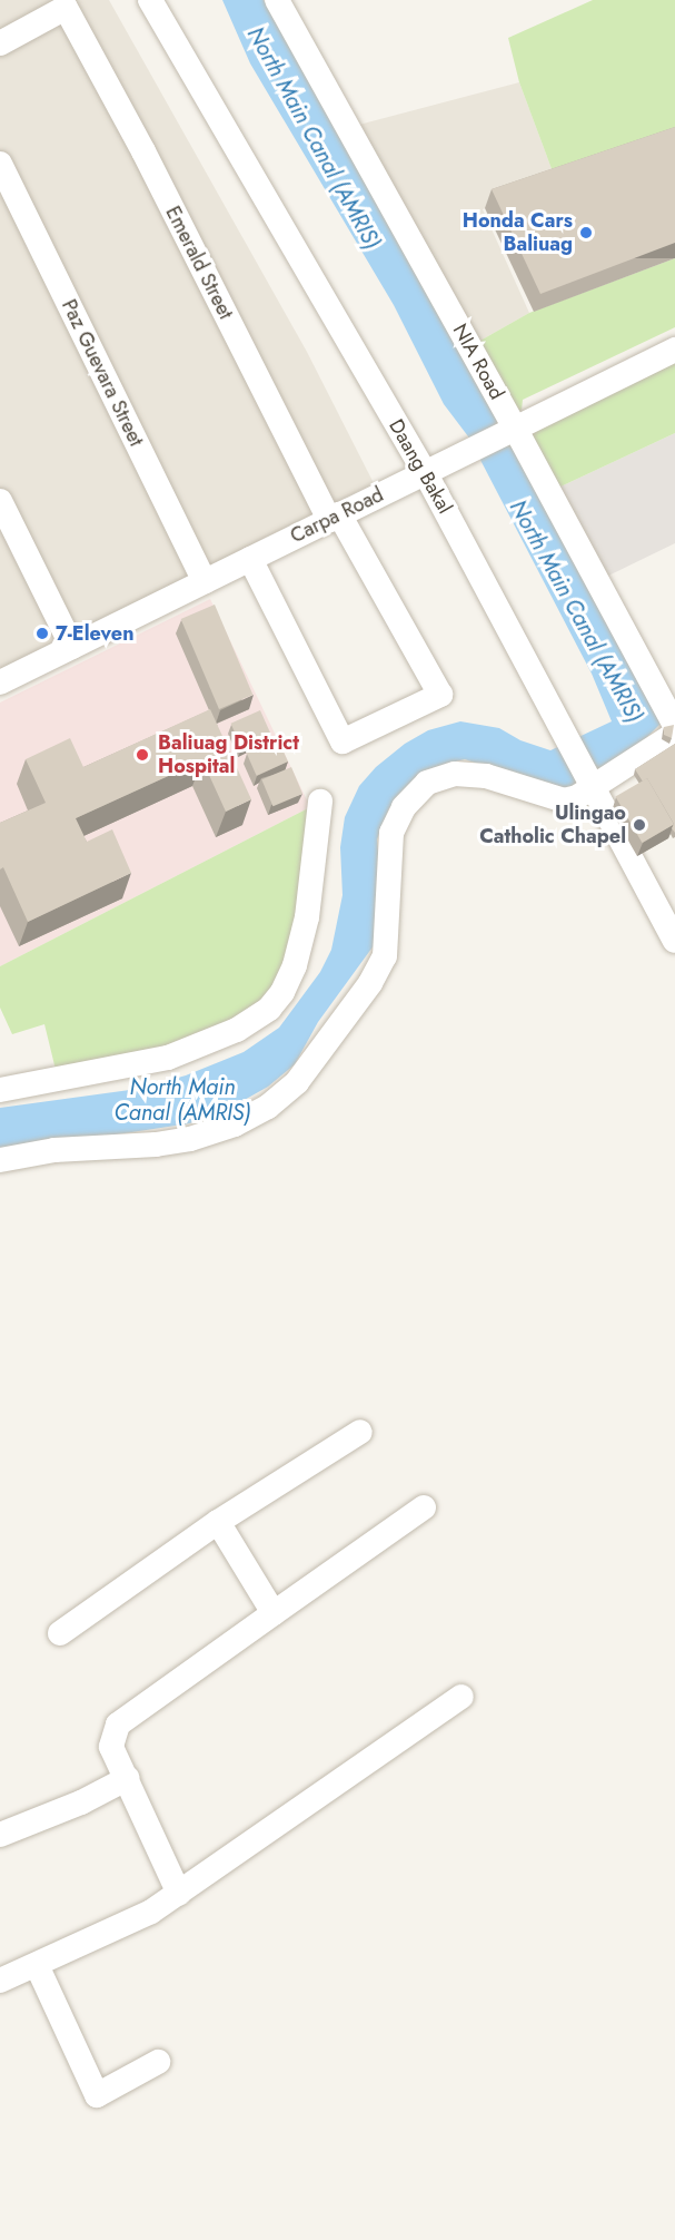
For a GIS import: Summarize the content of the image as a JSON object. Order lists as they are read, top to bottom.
{
  "streets": {
    "street": [
      "Emerald Street",
      "NIA Road",
      "Paz Guevara Street",
      "Daang Bakal",
      "Carpa Road"
    ]
  },
  "crossings": [
    ["Emerald Street", "Carpa Road"],
    ["NIA Road", "Carpa Road"],
    ["Paz Guevara Street", "Carpa Road"],
    ["Daang Bakal", "Carpa Road"]
  ],
  "water": ["North Main Canal (AMRIS)"],
  "places": [
    "Honda Cars Baliuag",
    "7-Eleven",
    "Baliuag District Hospital",
    "Ulingao Catholic Chapel"
  ]
}
